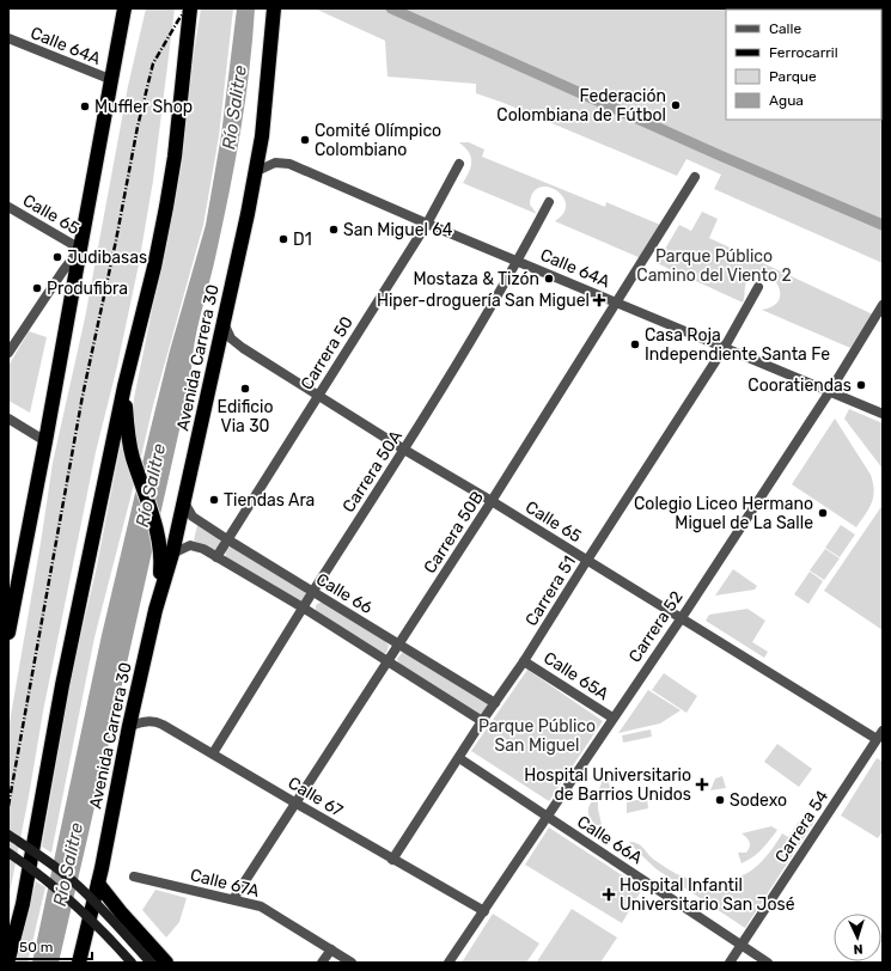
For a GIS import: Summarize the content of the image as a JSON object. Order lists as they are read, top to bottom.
{
  "streets": {
    "highway": ["Avenida Carrera 30"],
    "street": [
      "Calle 64A",
      "Calle 65",
      "Carrera 50",
      "Carrera 50A",
      "Carrera 50B",
      "Carrera 51",
      "Calle 66",
      "Carrera 52",
      "Calle 65A",
      "Calle 67",
      "Carrera 54",
      "Calle 66A",
      "Calle 67A"
    ]
  },
  "crossings": [
    ["Calle 64A", "Carrera 50"],
    ["Calle 64A", "Avenida Carrera 30"],
    ["Calle 64A", "Carrera 50A"],
    ["Calle 64A", "Carrera 50B"],
    ["Calle 64A", "Carrera 51"],
    ["Calle 64A", "Carrera 52"],
    ["Calle 65", "Carrera 50"],
    ["Calle 65", "Avenida Carrera 30"],
    ["Calle 65", "Carrera 50A"],
    ["Calle 65", "Carrera 50B"],
    ["Calle 65", "Carrera 51"],
    ["Calle 65", "Carrera 52"],
    ["Calle 65", "Carrera 54"],
    ["Carrera 50", "Calle 66"],
    ["Avenida Carrera 30", "Calle 66"],
    ["Avenida Carrera 30", "Calle 67"],
    ["Carrera 50A", "Calle 66"],
    ["Carrera 50A", "Calle 67"],
    ["Carrera 50B", "Calle 66"],
    ["Carrera 50B", "Calle 67"],
    ["Carrera 50B", "Calle 67A"],
    ["Carrera 51", "Calle 66"],
    ["Carrera 51", "Calle 65A"],
    ["Carrera 51", "Calle 67"],
    ["Carrera 51", "Calle 66A"],
    ["Carrera 52", "Calle 65A"],
    ["Carrera 52", "Calle 67"],
    ["Carrera 52", "Calle 66A"],
    ["Carrera 54", "Calle 66A"]
  ],
  "water": ["Río Salitre"],
  "parks": ["Parque Público Camino del Viento 2", "Parque Público San Miguel"],
  "places": {
    "other": [
      "Federación Colombiana de Fútbol",
      "Muffler Shop",
      "Comité Olímpico Colombiano",
      "San Miguel 64",
      "D1",
      "Judibasas",
      "Mostaza & Tizón",
      "Produfibra",
      "Casa Roja Independiente Santa Fe",
      "Cooratiendas",
      "Edificio Via 30",
      "Tiendas Ara",
      "Colegio Liceo Hermano Miguel de La Salle",
      "Sodexo"
    ],
    "health": ["Hiper-droguería San Miguel", "Hospital Universitario de Barrios Unidos", "Hospital Infantil Universitario San José"]
  },
  "legend": [
    "Calle",
    "Ferrocarril",
    "Parque",
    "Agua"
  ],
  "scale_bar": "50 m",
  "north": "bottom"
}
